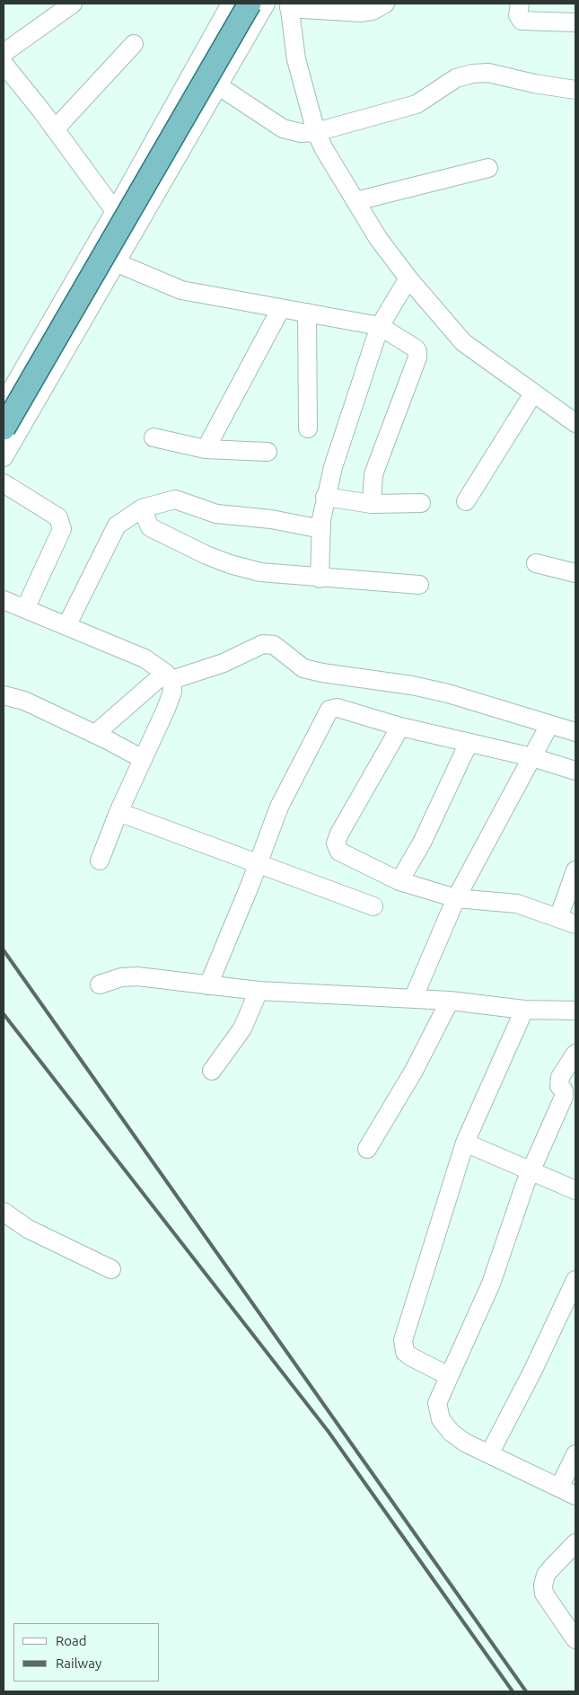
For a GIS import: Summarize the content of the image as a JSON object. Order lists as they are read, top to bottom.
{
  "legend": ["Road", "Railway"]
}
